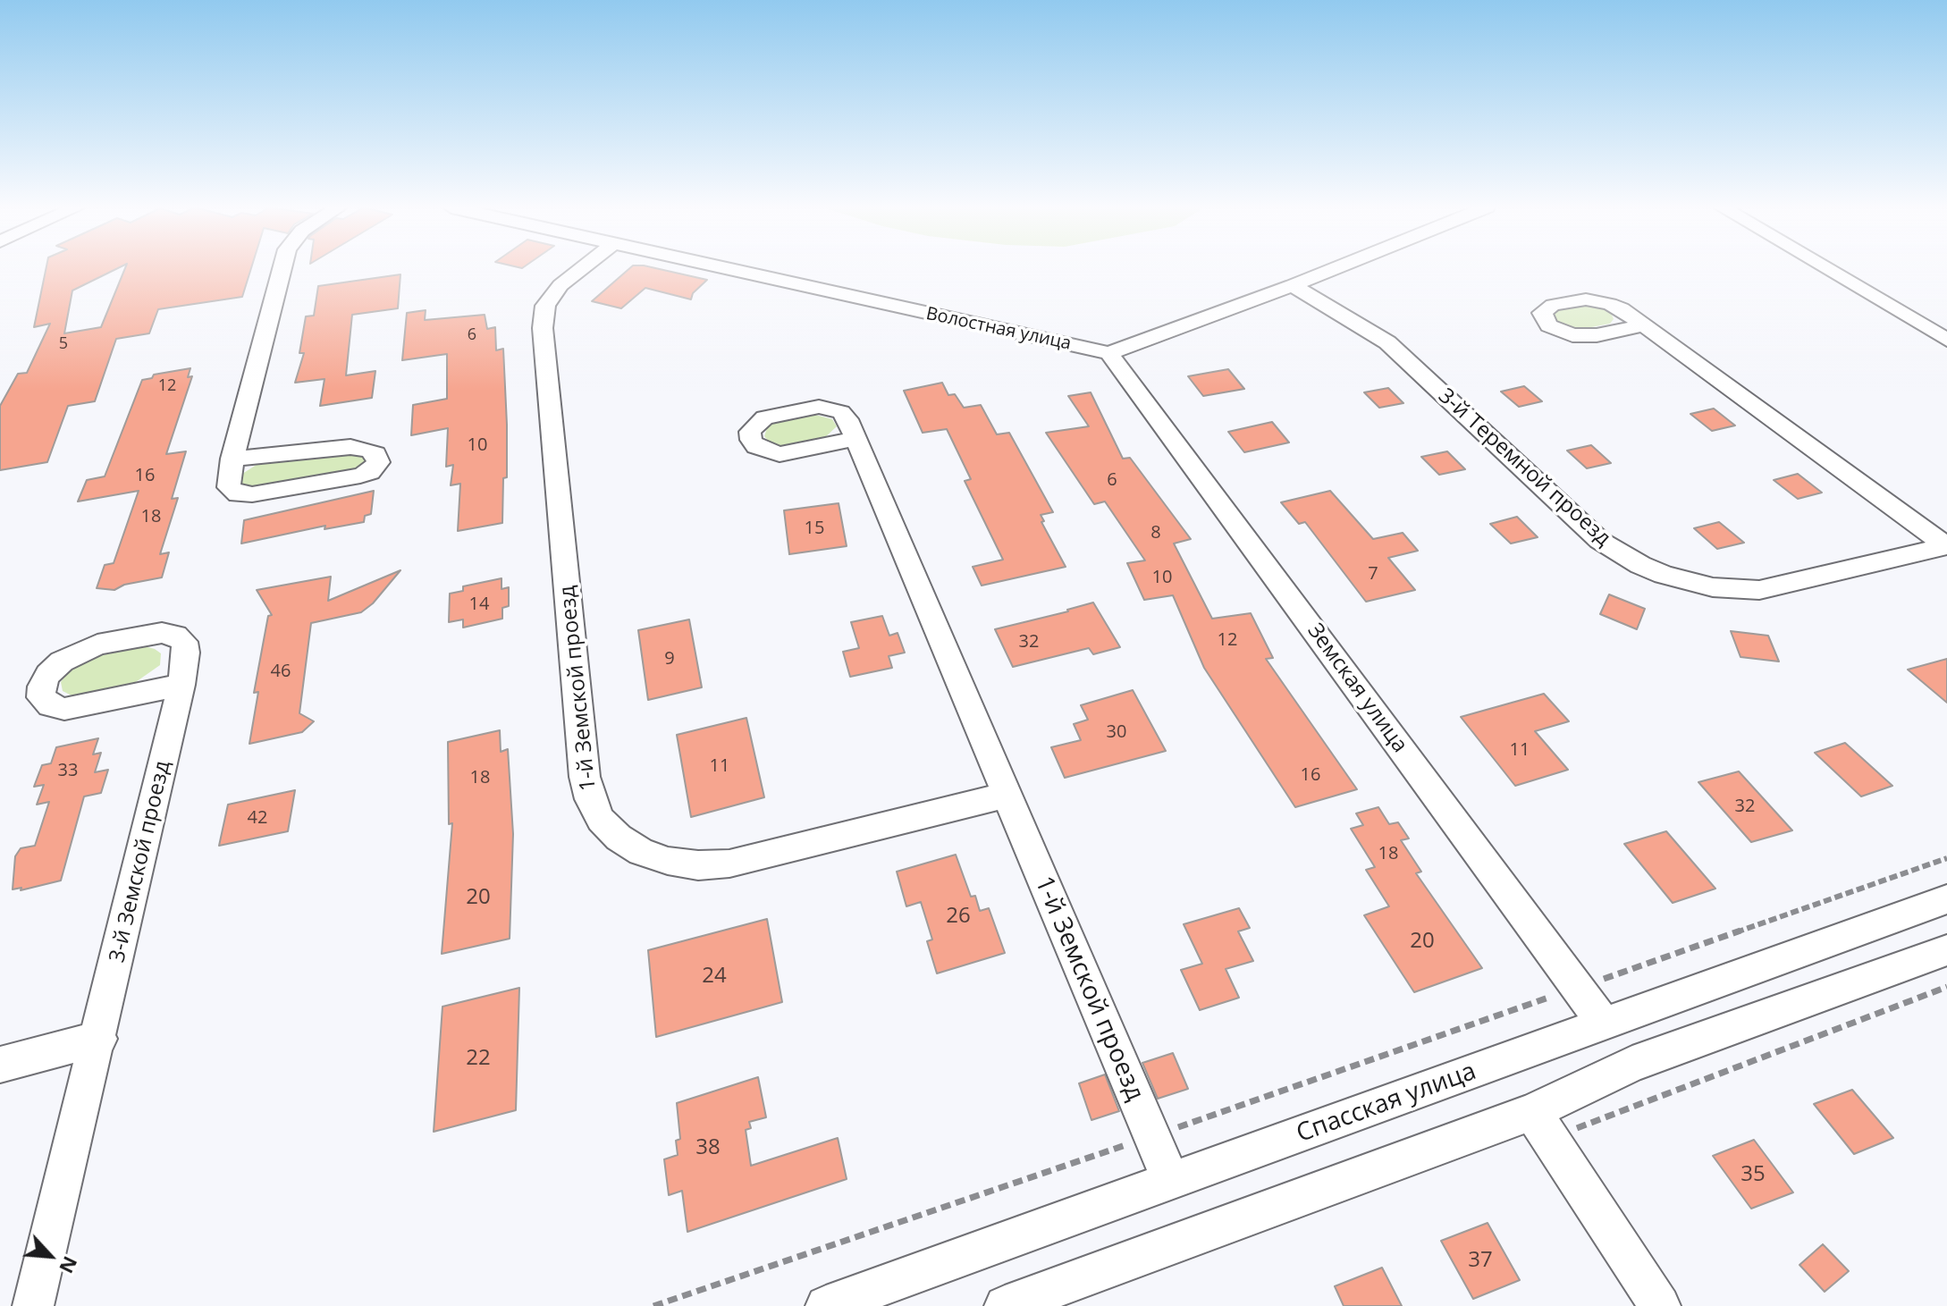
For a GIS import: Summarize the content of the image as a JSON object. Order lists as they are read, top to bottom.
{
  "streets": {
    "street": [
      "Волостная улица",
      "3-й Теремной проезд",
      "1-й Земской проезд",
      "Земская улица",
      "3-й Земской проезд",
      "Спасская улица"
    ]
  },
  "crossings": [
    ["Волостная улица", "Земская улица"],
    ["1-й Земской проезд", "Спасская улица"],
    ["Земская улица", "Спасская улица"]
  ],
  "house_numbers": [
    "6",
    "5",
    "12",
    "10",
    "16",
    "6",
    "18",
    "15",
    "8",
    "7",
    "10",
    "14",
    "12",
    "32",
    "9",
    "46",
    "30",
    "11",
    "11",
    "33",
    "16",
    "18",
    "32",
    "42",
    "18",
    "20",
    "26",
    "20",
    "24",
    "22",
    "38",
    "35",
    "37"
  ],
  "north": "bottom right"
}
